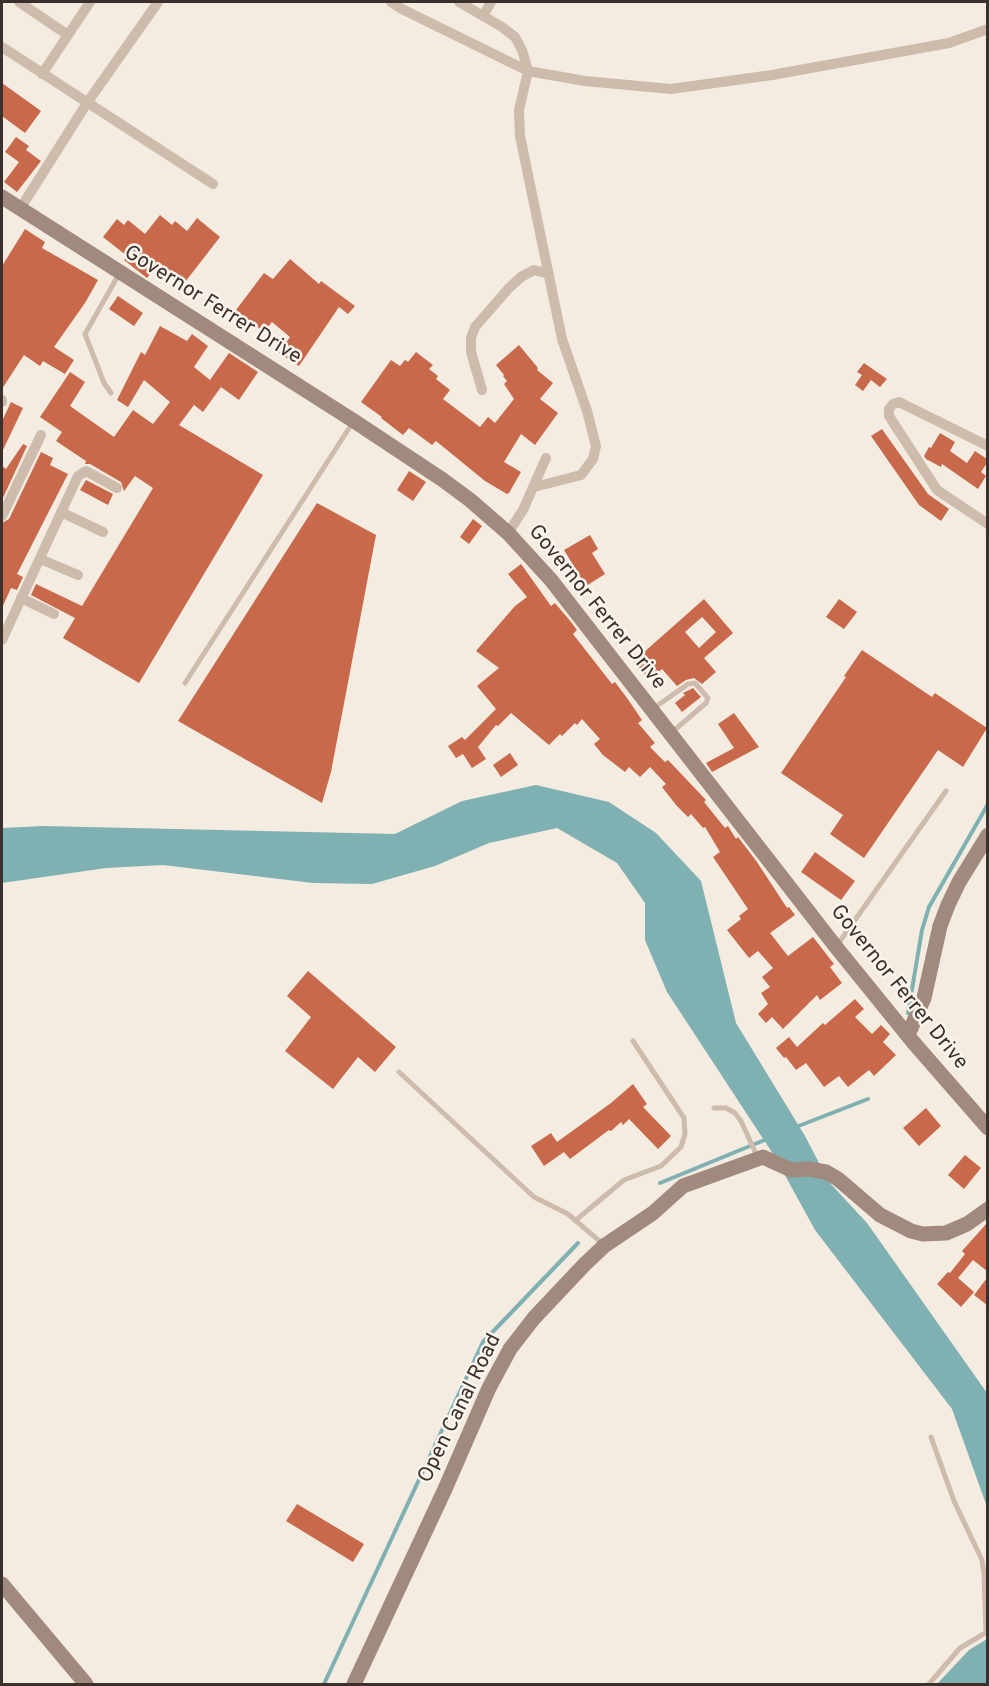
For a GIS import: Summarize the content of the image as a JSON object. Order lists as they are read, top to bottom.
{
  "streets": {
    "main road": ["Governor Ferrer Drive", "Open Canal Road"]
  }
}
